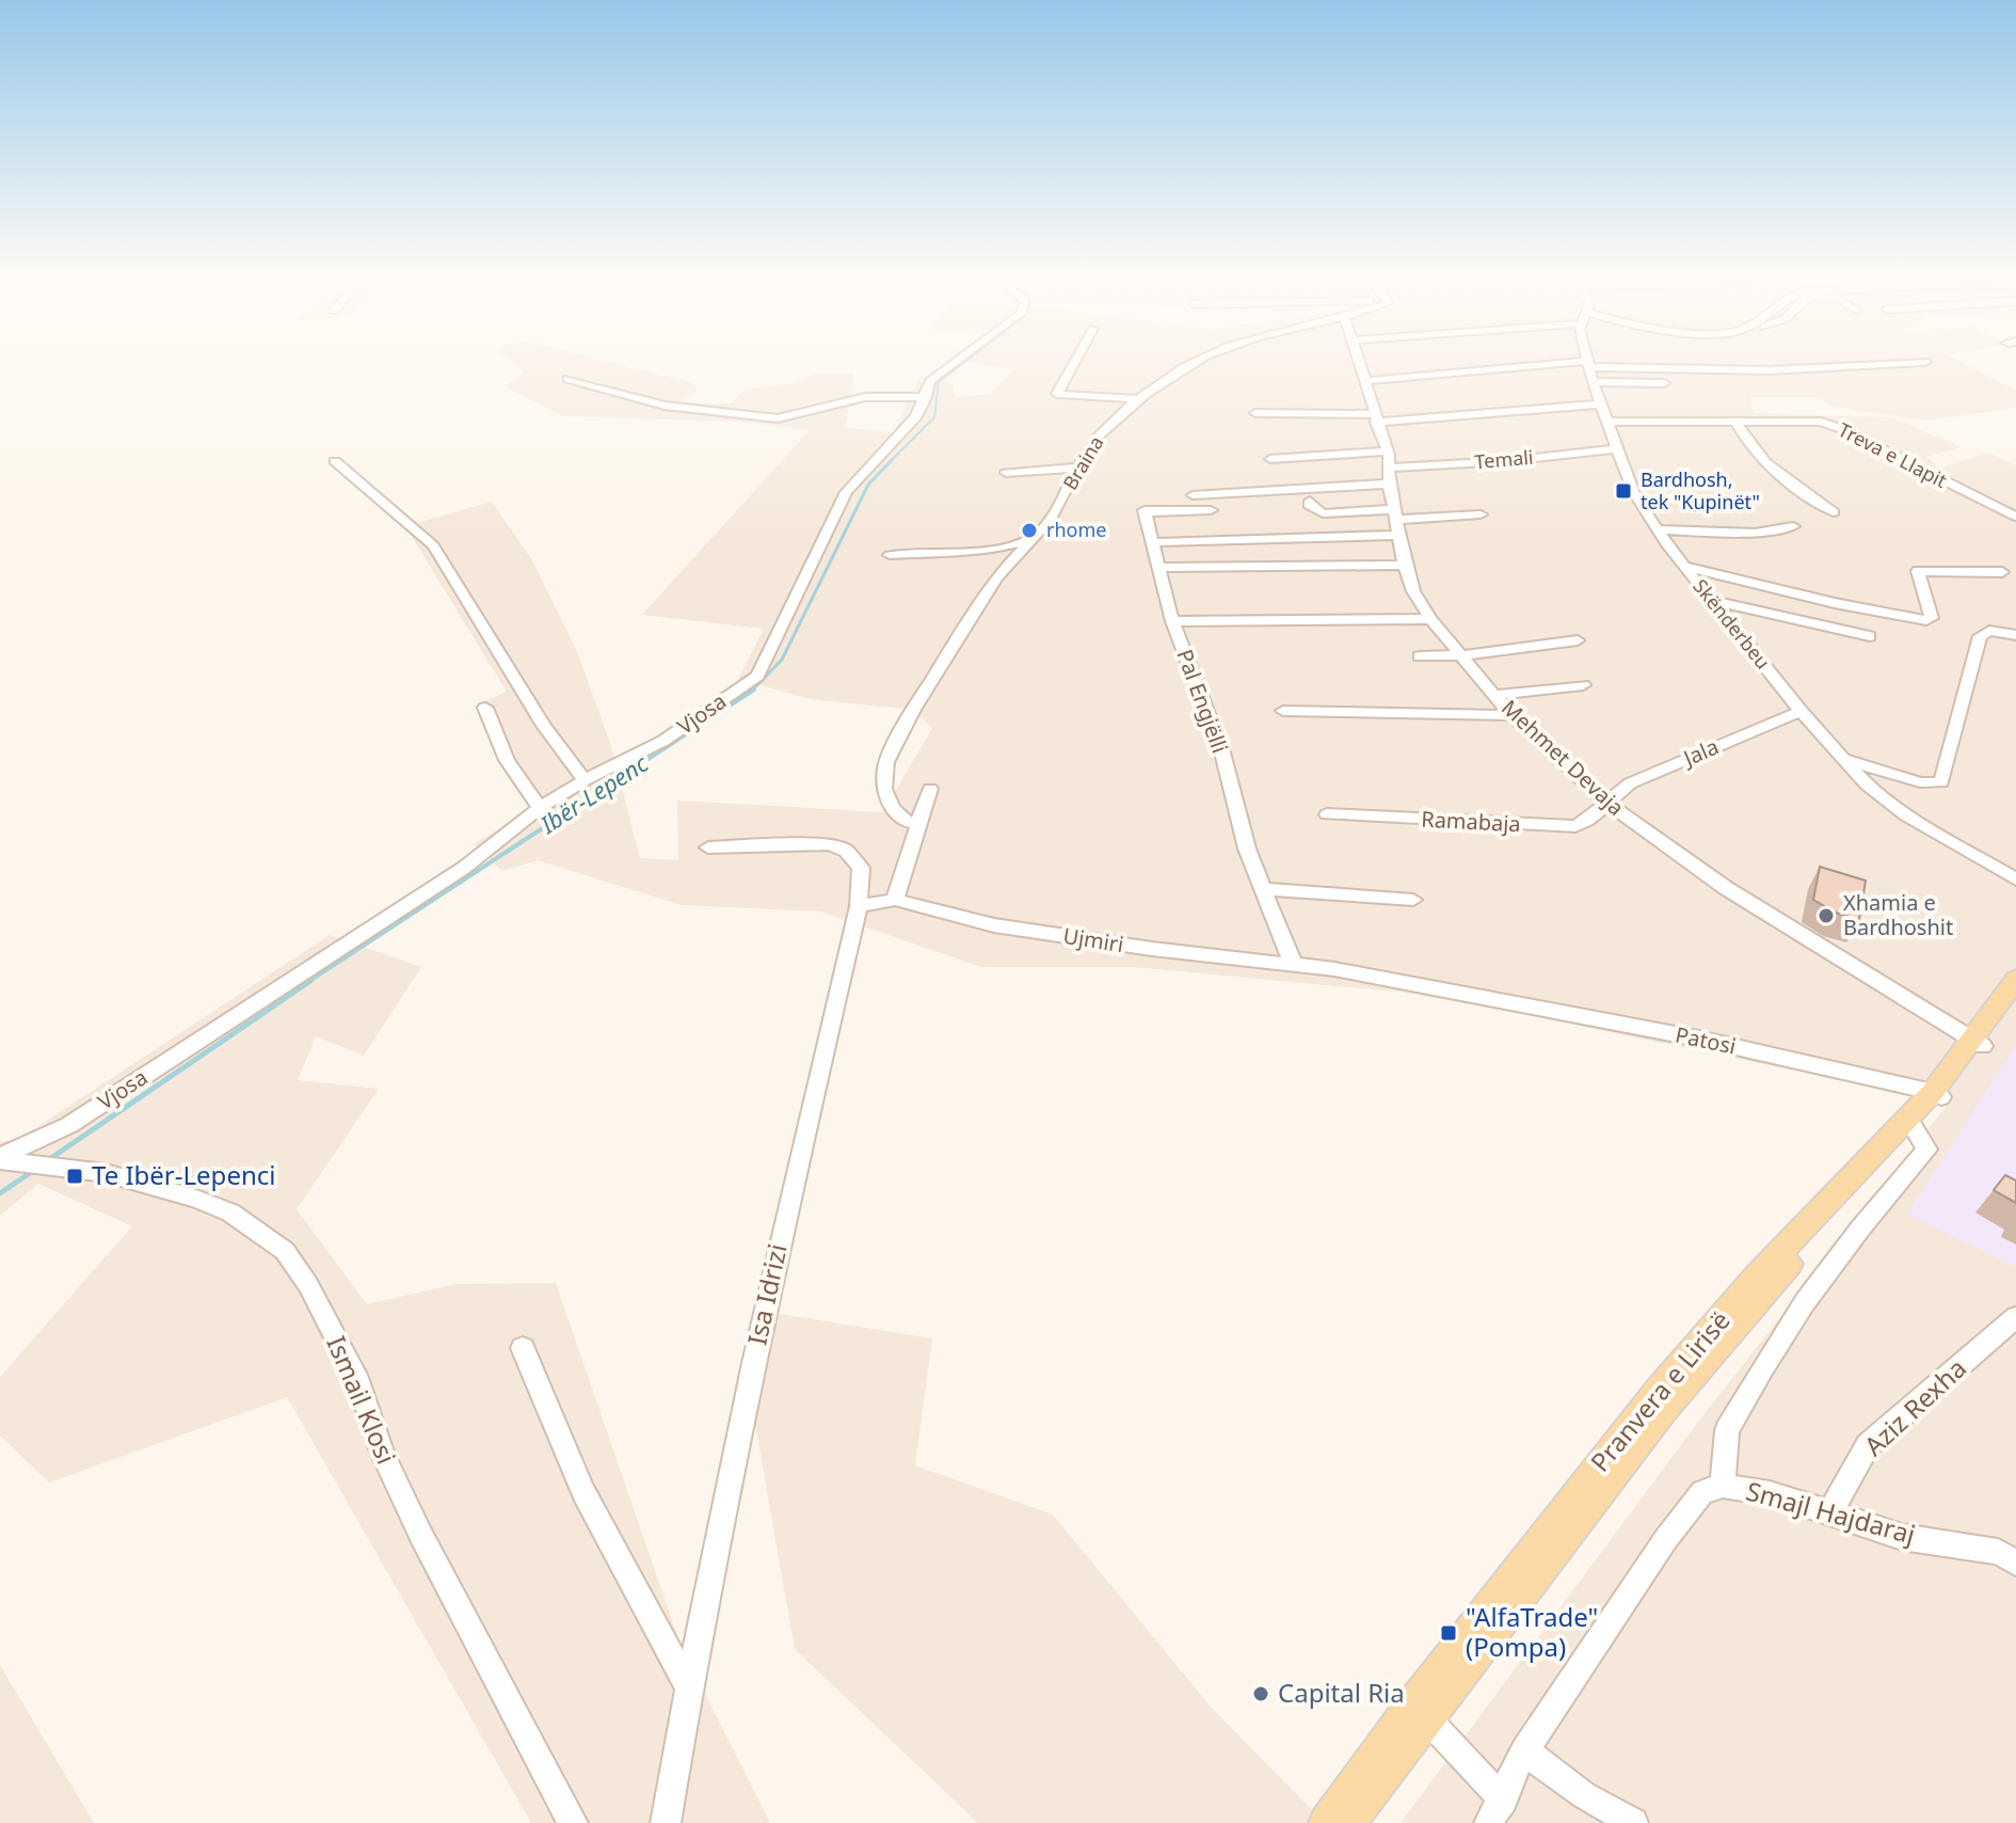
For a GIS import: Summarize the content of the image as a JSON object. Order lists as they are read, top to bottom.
{
  "streets": {
    "main road": ["Pranvera e Lirisë"],
    "street": [
      "Treva e Llapit",
      "Temali",
      "Braina",
      "Skënderbeu",
      "Pal Engjëlli",
      "Vjosa",
      "Jala",
      "Mehmet Devaja",
      "Ramabaja",
      "Ujmiri",
      "Patosi",
      "Isa Idrizi",
      "Ismail Klosi",
      "Aziz Rexha",
      "Smajl Hajdaraj"
    ]
  },
  "crossings": [
    ["Treva e Llapit", "Skënderbeu"],
    ["Temali", "Skënderbeu"],
    ["Temali", "Mehmet Devaja"],
    ["Skënderbeu", "Jala"],
    ["Pal Engjëlli", "Ujmiri"],
    ["Pal Engjëlli", "Patosi"],
    ["Vjosa", "Ismail Klosi"],
    ["Jala", "Mehmet Devaja"],
    ["Jala", "Ramabaja"],
    ["Mehmet Devaja", "Ramabaja"],
    ["Mehmet Devaja", "Pranvera e Lirisë"],
    ["Ujmiri", "Patosi"],
    ["Ujmiri", "Isa Idrizi"],
    ["Patosi", "Pranvera e Lirisë"],
    ["Aziz Rexha", "Smajl Hajdaraj"]
  ],
  "water": ["Ibër-Lepenc"],
  "places": {
    "transit": ["Bardhosh, tek \"Kupinët\"", "Te Ibër-Lepenci", "\"AlfaTrade\" (Pompa)"],
    "other": ["rhome", "Xhamia e Bardhoshit", "Capital Ria"]
  }
}
